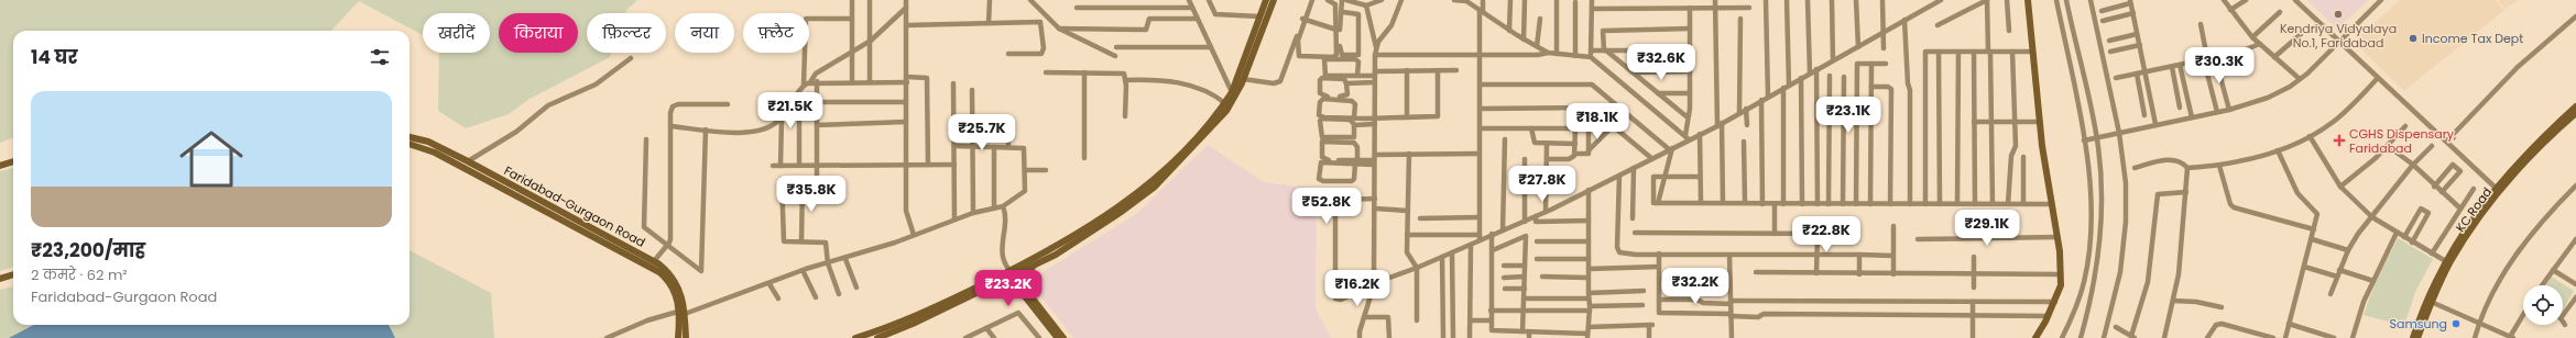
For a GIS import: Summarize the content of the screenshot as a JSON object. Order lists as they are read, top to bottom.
{
  "streets": {
    "street": ["Faridabad-Gurgaon Road", "KC Road"]
  },
  "places": {
    "other": ["Kendriya Vidyalaya No.1, Faridabad", "Income Tax Dept", "Samsung"],
    "health": ["CGHS Dispensary, Faridabad"]
  },
  "page": {
    "chip": [
      "खरीदें",
      "किराया",
      "फ़िल्टर",
      "नया",
      "फ़्लैट"
    ],
    "heading": "14 घर",
    "price": [
      "₹32.6K",
      "₹30.3K",
      "₹21.5K",
      "₹23.1K",
      "₹18.1K",
      "₹25.7K",
      "₹27.8K",
      "₹35.8K",
      "₹52.8K",
      "₹29.1K",
      "₹22.8K",
      "₹32.2K",
      "₹23.2K",
      "₹16.2K"
    ],
    "list": [
      {
        "name": "₹23,200/माह",
        "note": "2 कमरे · 62 m² · Faridabad-Gurgaon Road"
      }
    ]
  }
}
